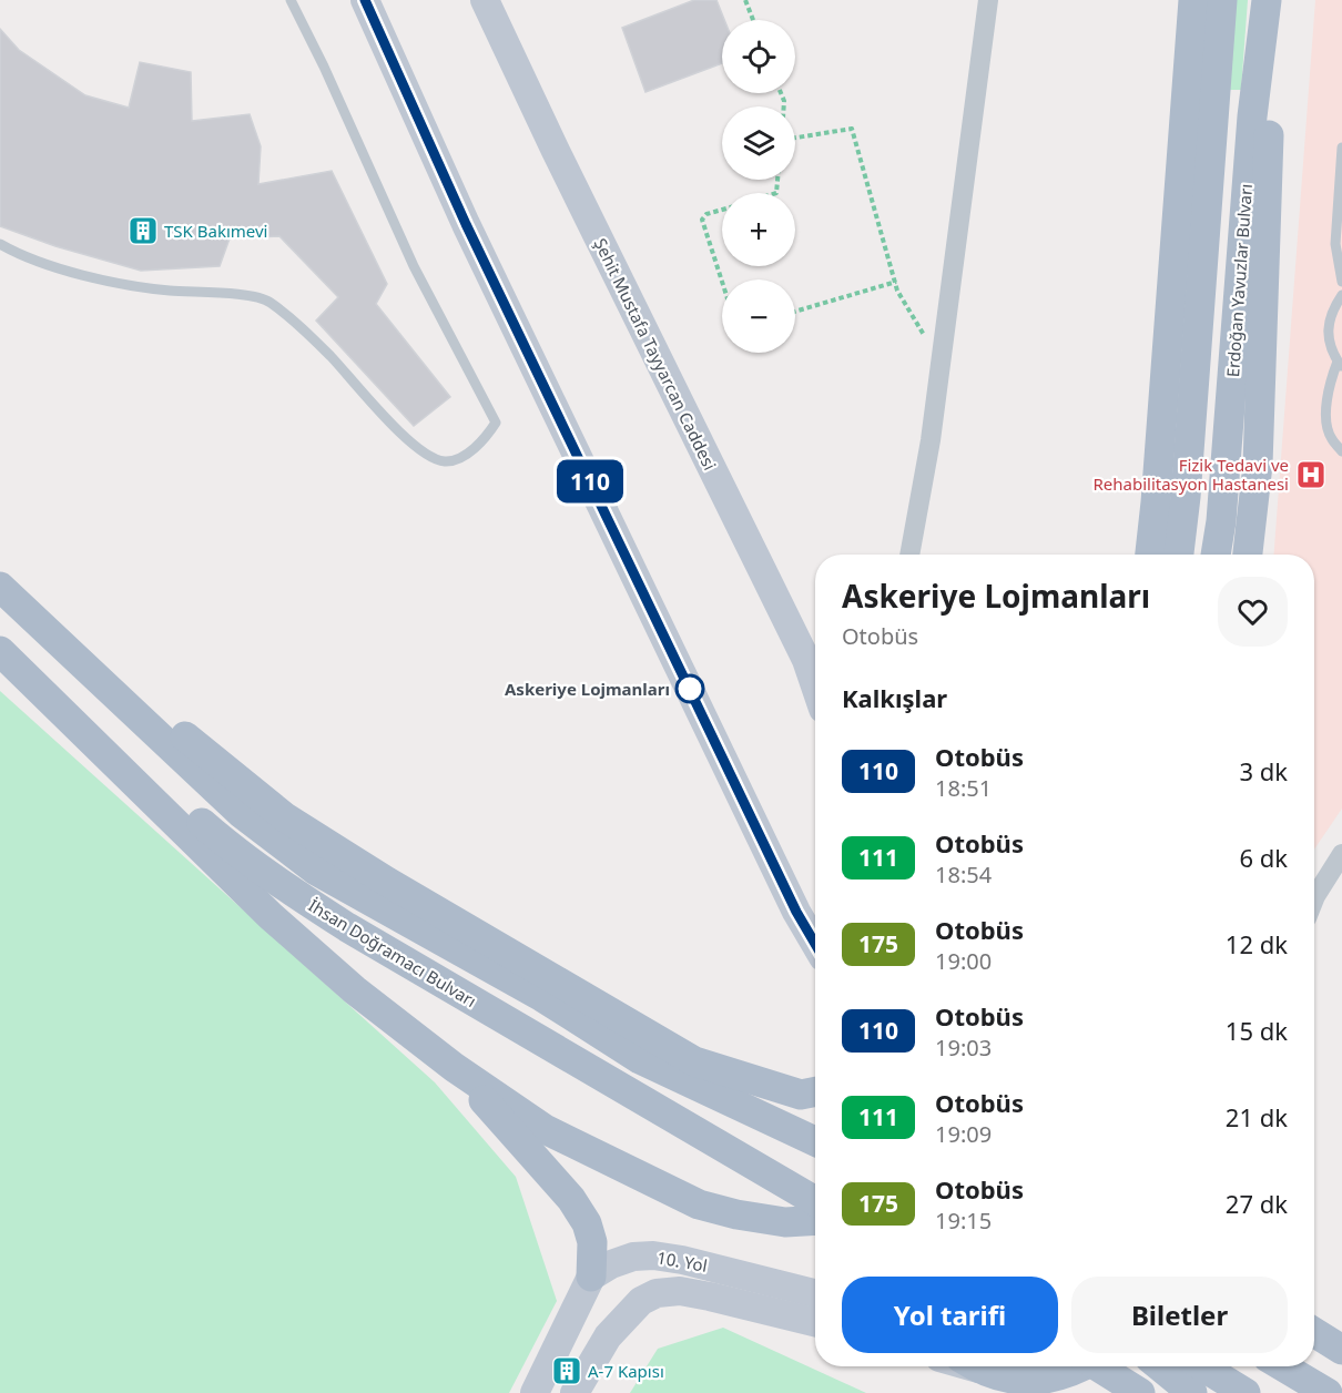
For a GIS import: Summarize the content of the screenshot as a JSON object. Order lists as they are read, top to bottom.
{
  "streets": {
    "main road": [
      "Erdoğan Yavuzlar Bulvarı",
      "Şehit Mustafa Tayyarcan Caddesi",
      "İhsan Doğramacı Bulvarı",
      "10. Yol"
    ]
  },
  "places": {
    "building": ["TSK Bakımevi", "A-7 Kapısı"],
    "hospital": ["Fizik Tedavi ve Rehabilitasyon Hastanesi"],
    "other": ["Askeriye Lojmanları"]
  },
  "lines": ["bus line 110"],
  "page": {
    "on_map": "110",
    "map_buttons": ["+", "−"],
    "heading": [
      ["Askeriye Lojmanları", "Otobüs"],
      "Kalkışlar"
    ],
    "list": [
      {
        "mark": "110",
        "name": "Otobüs",
        "note": "18:51",
        "value": "3 dk"
      },
      {
        "mark": "111",
        "name": "Otobüs",
        "note": "18:54",
        "value": "6 dk"
      },
      {
        "mark": "175",
        "name": "Otobüs",
        "note": "19:00",
        "value": "12 dk"
      },
      {
        "mark": "110",
        "name": "Otobüs",
        "note": "19:03",
        "value": "15 dk"
      },
      {
        "mark": "111",
        "name": "Otobüs",
        "note": "19:09",
        "value": "21 dk"
      },
      {
        "mark": "175",
        "name": "Otobüs",
        "note": "19:15",
        "value": "27 dk"
      }
    ],
    "buttons": ["Yol tarifi", "Biletler"]
  }
}
